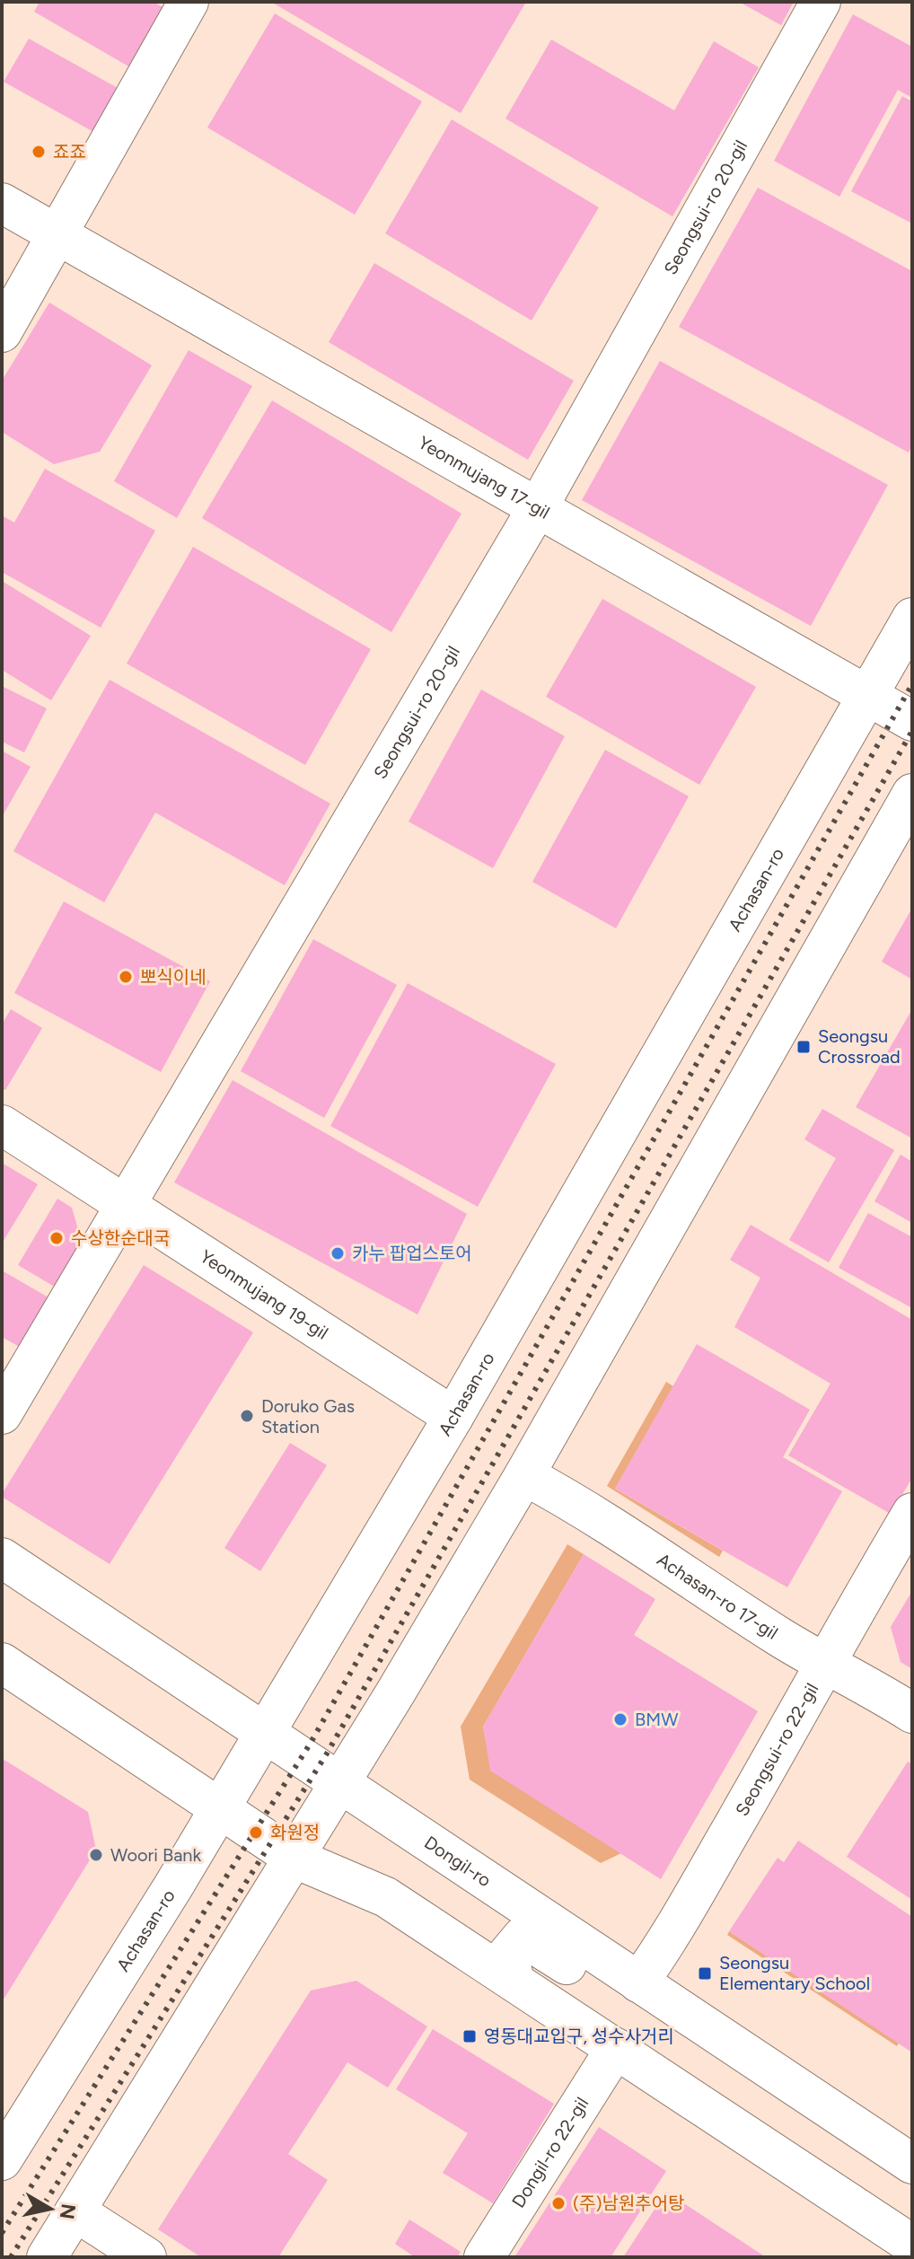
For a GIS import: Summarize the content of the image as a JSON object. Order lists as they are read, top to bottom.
{
  "streets": {
    "main road": [
      "Seongsui-ro 20-gil",
      "Yeonmujang 17-gil",
      "Achasan-ro",
      "Yeonmujang 19-gil",
      "Achasan-ro 17-gil",
      "Seongsui-ro 22-gil",
      "Dongil-ro",
      "Dongil-ro 22-gil"
    ]
  },
  "crossings": [
    ["Seongsui-ro 20-gil", "Yeonmujang 17-gil"],
    ["Seongsui-ro 20-gil", "Yeonmujang 19-gil"],
    ["Yeonmujang 17-gil", "Achasan-ro"],
    ["Achasan-ro", "Yeonmujang 19-gil"],
    ["Achasan-ro", "Dongil-ro"],
    ["Achasan-ro 17-gil", "Seongsui-ro 22-gil"],
    ["Seongsui-ro 22-gil", "Dongil-ro"]
  ],
  "places": {
    "other": [
      "죠죠",
      "뽀식이네",
      "수상한순대국",
      "카누 팝업스토어",
      "Doruko Gas Station",
      "BMW",
      "화원정",
      "Woori Bank",
      "(주)남원추어탕"
    ],
    "transit": ["Seongsu Crossroad", "Seongsu Elementary School", "영동대교입구, 성수사거리"]
  },
  "north": "right"
}
